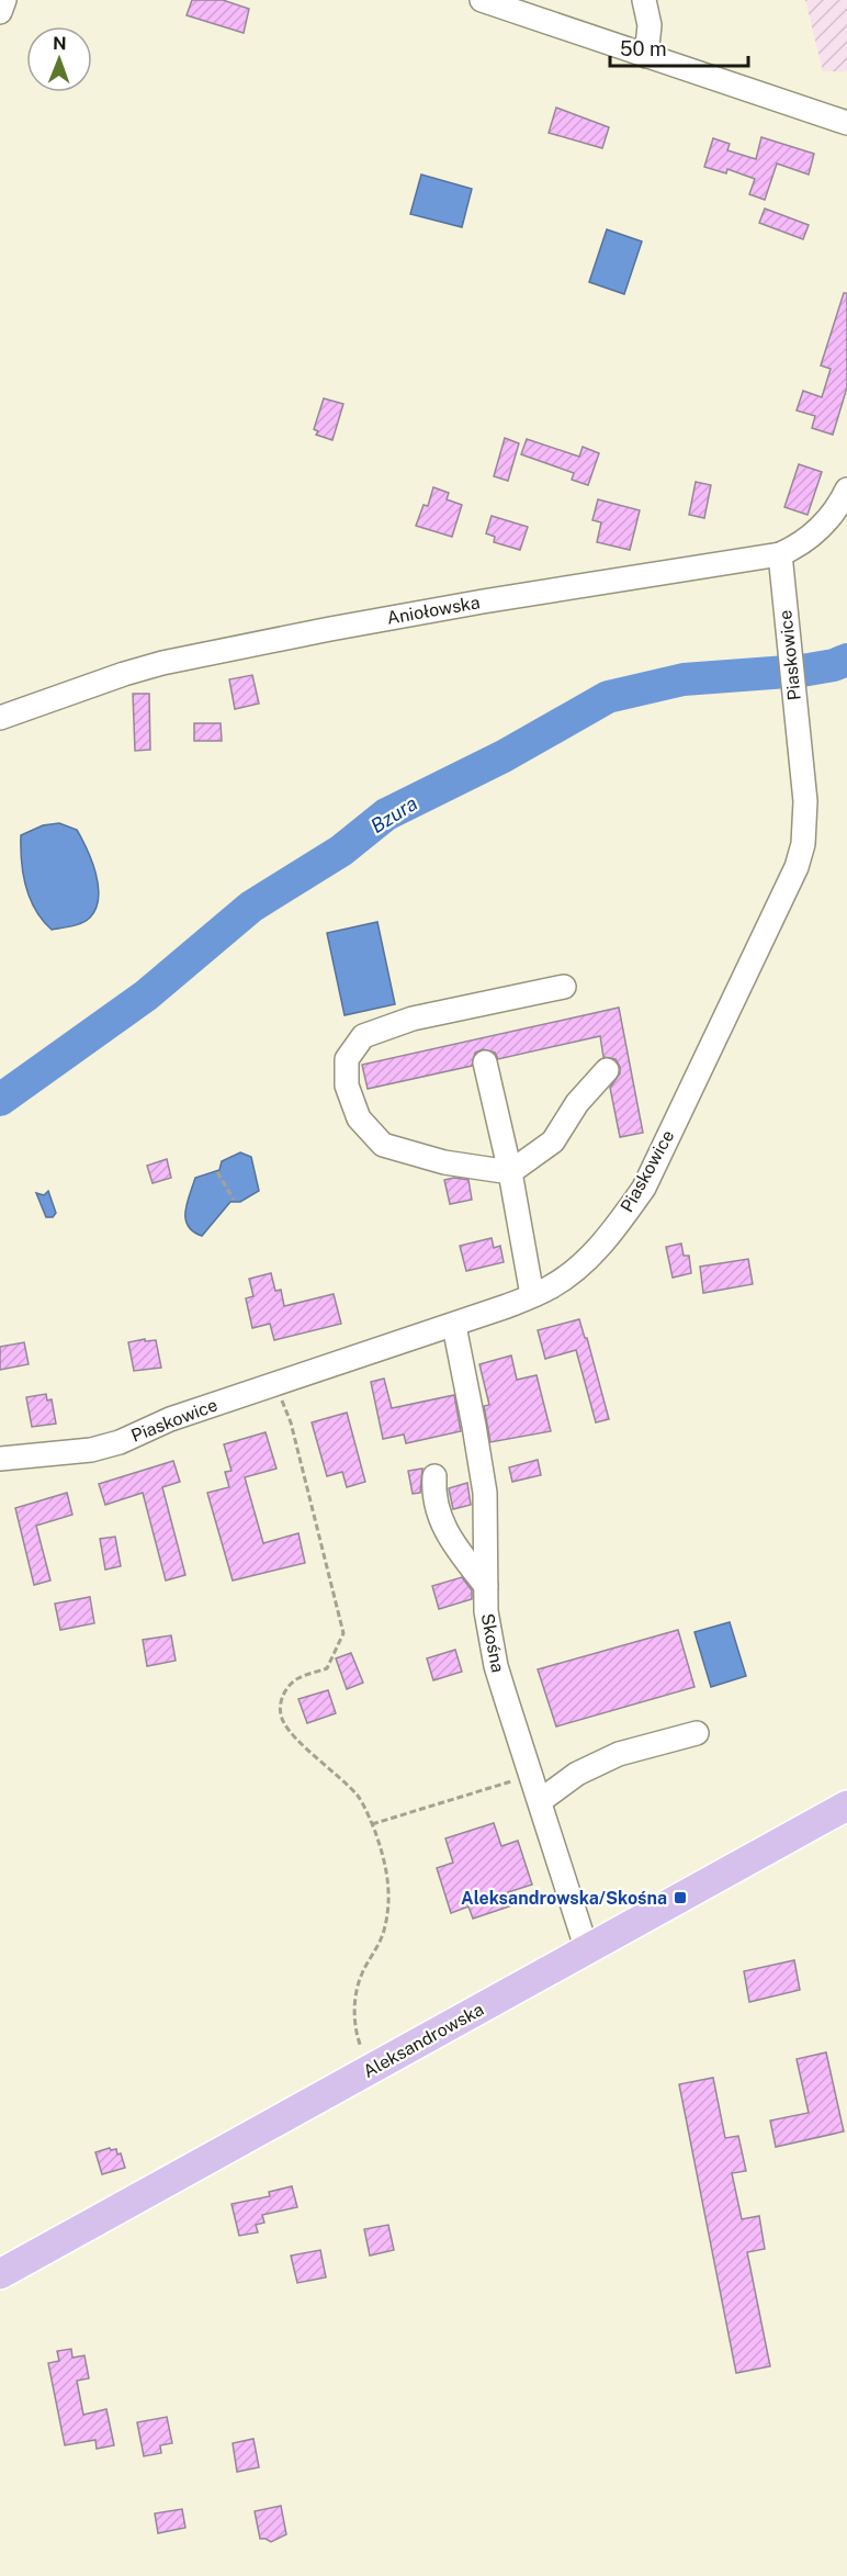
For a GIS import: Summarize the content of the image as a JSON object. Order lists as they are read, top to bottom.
{
  "streets": {
    "main road": ["Aleksandrowska"],
    "street": ["Aniołowska", "Piaskowice", "Skośna"]
  },
  "crossings": [
    ["Aniołowska", "Piaskowice"],
    ["Piaskowice", "Skośna"],
    ["Skośna", "Aleksandrowska"]
  ],
  "water": ["Bzura"],
  "places": {
    "transit": ["Aleksandrowska/Skośna"]
  },
  "scale_bar": "50 m",
  "north": "top"
}
